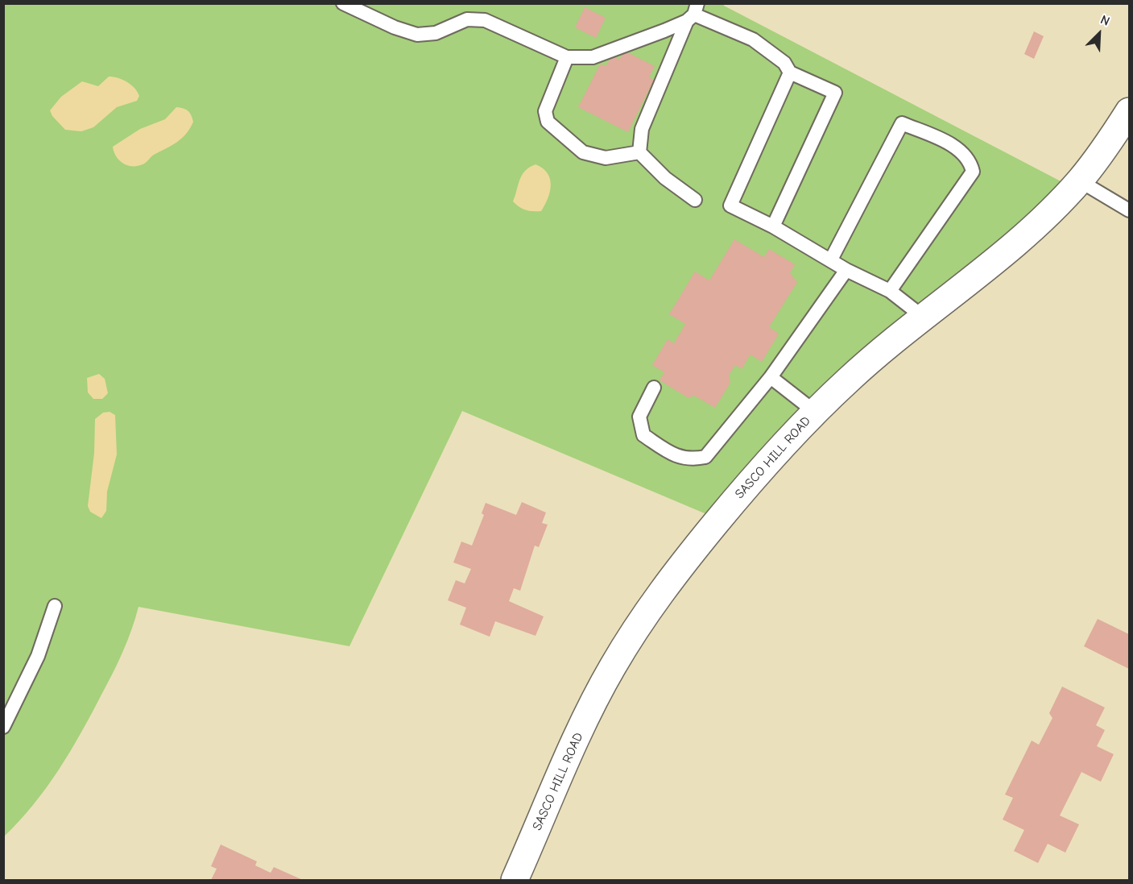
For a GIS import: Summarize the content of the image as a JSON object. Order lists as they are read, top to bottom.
{
  "streets": {
    "street": ["SASCO HILL ROAD"]
  },
  "north": "top right"
}
